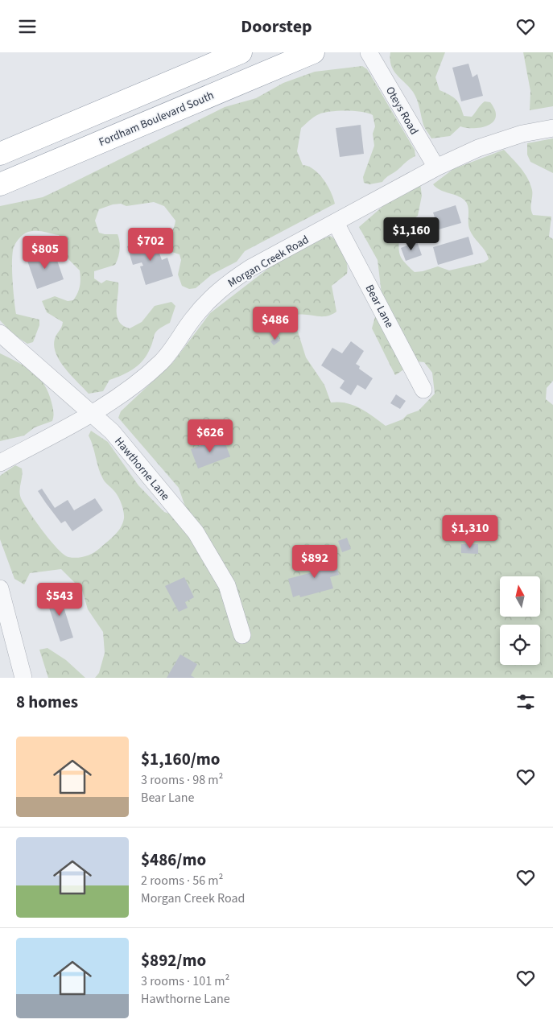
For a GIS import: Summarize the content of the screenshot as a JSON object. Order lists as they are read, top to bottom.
{
  "streets": {
    "highway": ["Fordham Boulevard South"],
    "street": [
      "Oteys Road",
      "Morgan Creek Road",
      "Bear Lane",
      "Hawthorne Lane"
    ]
  },
  "crossings": [
    ["Oteys Road", "Morgan Creek Road"],
    ["Morgan Creek Road", "Bear Lane"],
    ["Morgan Creek Road", "Hawthorne Lane"]
  ],
  "north": "top",
  "page": {
    "header": "Doorstep",
    "price": [
      "$1,160",
      "$702",
      "$805",
      "$486",
      "$626",
      "$1,310",
      "$892",
      "$543"
    ],
    "heading": "8 homes",
    "list": [
      {
        "name": "$1,160/mo",
        "note": "3 rooms · 98 m² · Bear Lane"
      },
      {
        "name": "$486/mo",
        "note": "2 rooms · 56 m² · Morgan Creek Road"
      },
      {
        "name": "$892/mo",
        "note": "3 rooms · 101 m² · Hawthorne Lane"
      }
    ]
  }
}
